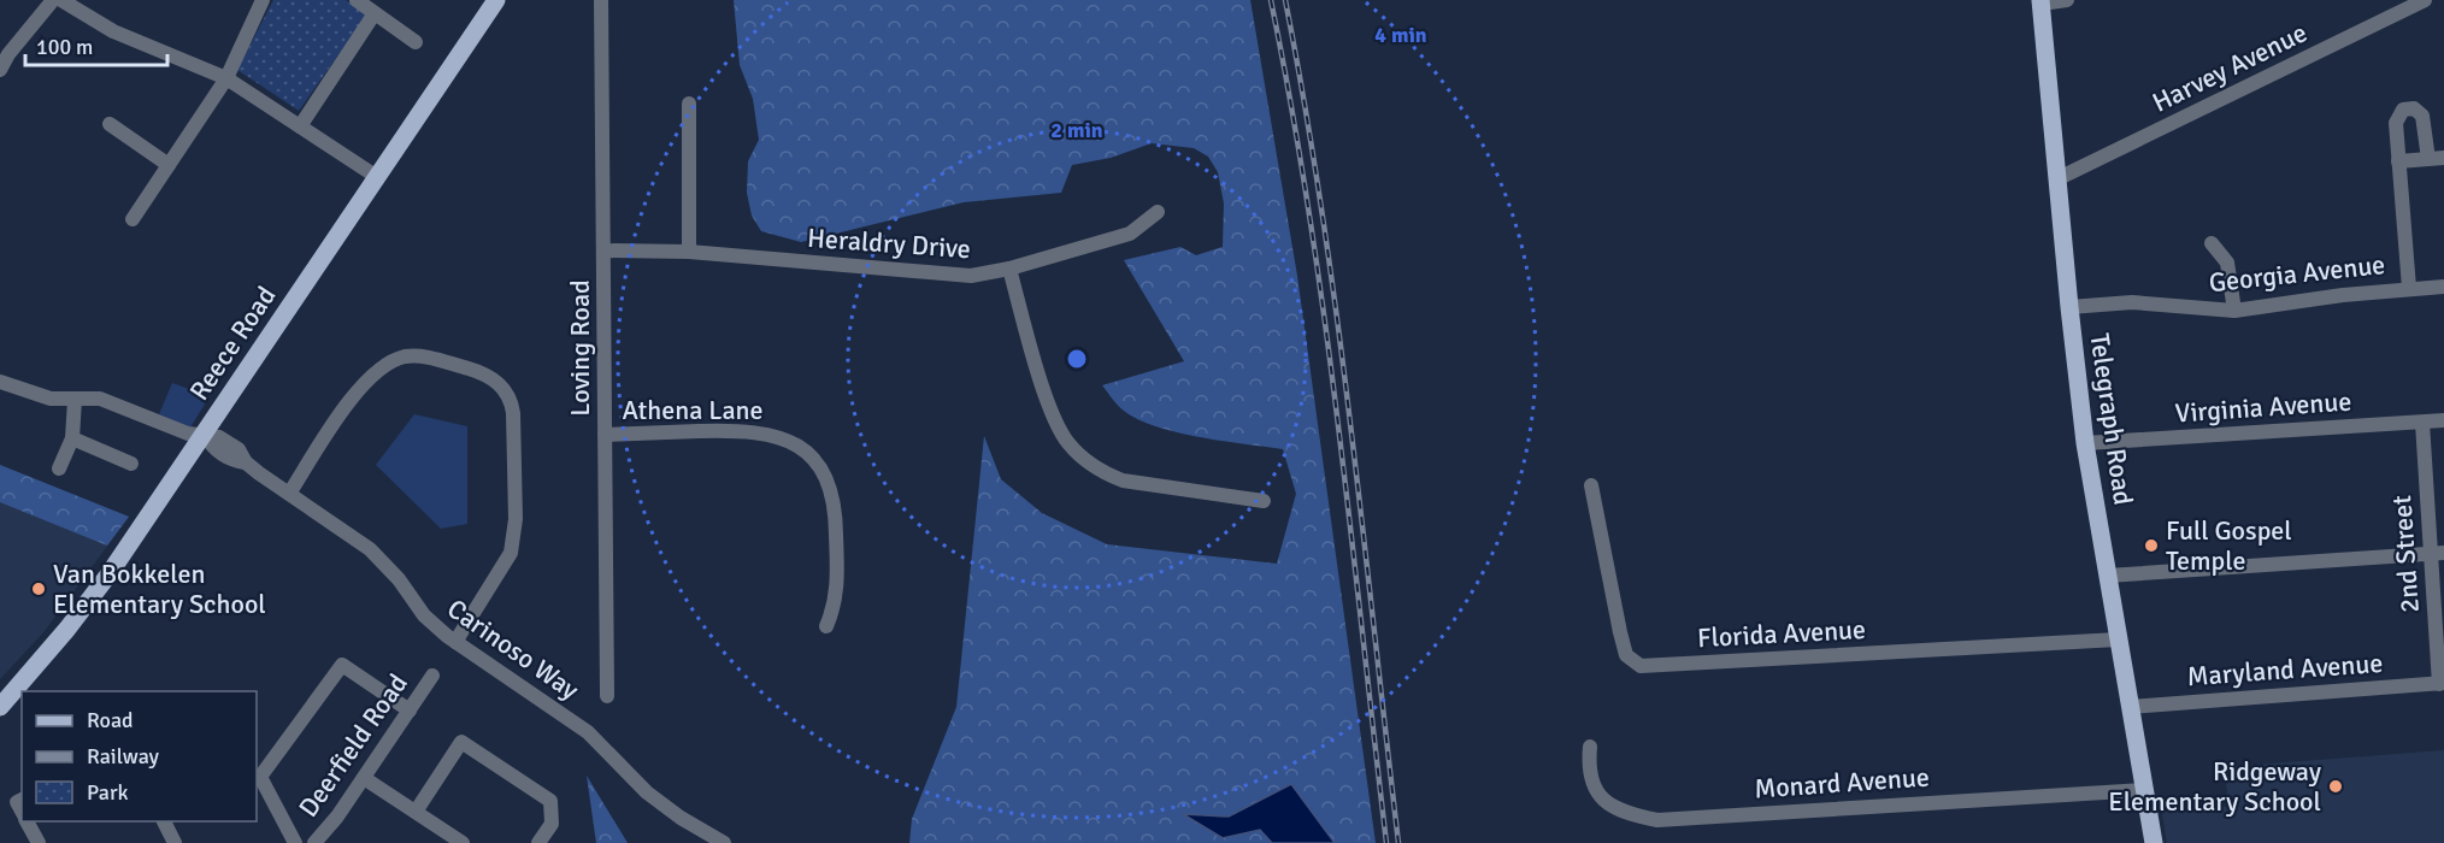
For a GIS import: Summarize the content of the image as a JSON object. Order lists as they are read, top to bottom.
{
  "streets": {
    "main road": ["Reece Road", "Telegraph Road"],
    "street": [
      "Harvey Avenue",
      "Heraldry Drive",
      "Georgia Avenue",
      "Loving Road",
      "Virginia Avenue",
      "Athena Lane",
      "2nd Street",
      "Florida Avenue",
      "Carinoso Way",
      "Maryland Avenue",
      "Deerfield Road",
      "Monard Avenue"
    ]
  },
  "crossings": [
    ["Harvey Avenue", "Telegraph Road"],
    ["Heraldry Drive", "Loving Road"],
    ["Georgia Avenue", "Telegraph Road"],
    ["Reece Road", "Carinoso Way"],
    ["Loving Road", "Athena Lane"],
    ["Virginia Avenue", "Telegraph Road"],
    ["Virginia Avenue", "2nd Street"],
    ["Telegraph Road", "Florida Avenue"],
    ["Telegraph Road", "Maryland Avenue"],
    ["Telegraph Road", "Monard Avenue"],
    ["2nd Street", "Maryland Avenue"]
  ],
  "places": ["Full Gospel Temple", "Van Bokkelen Elementary School", "Ridgeway Elementary School"],
  "legend": ["Road", "Railway", "Park"],
  "scale_bar": "100 m",
  "rings": ["4 min", "2 min"]
}
